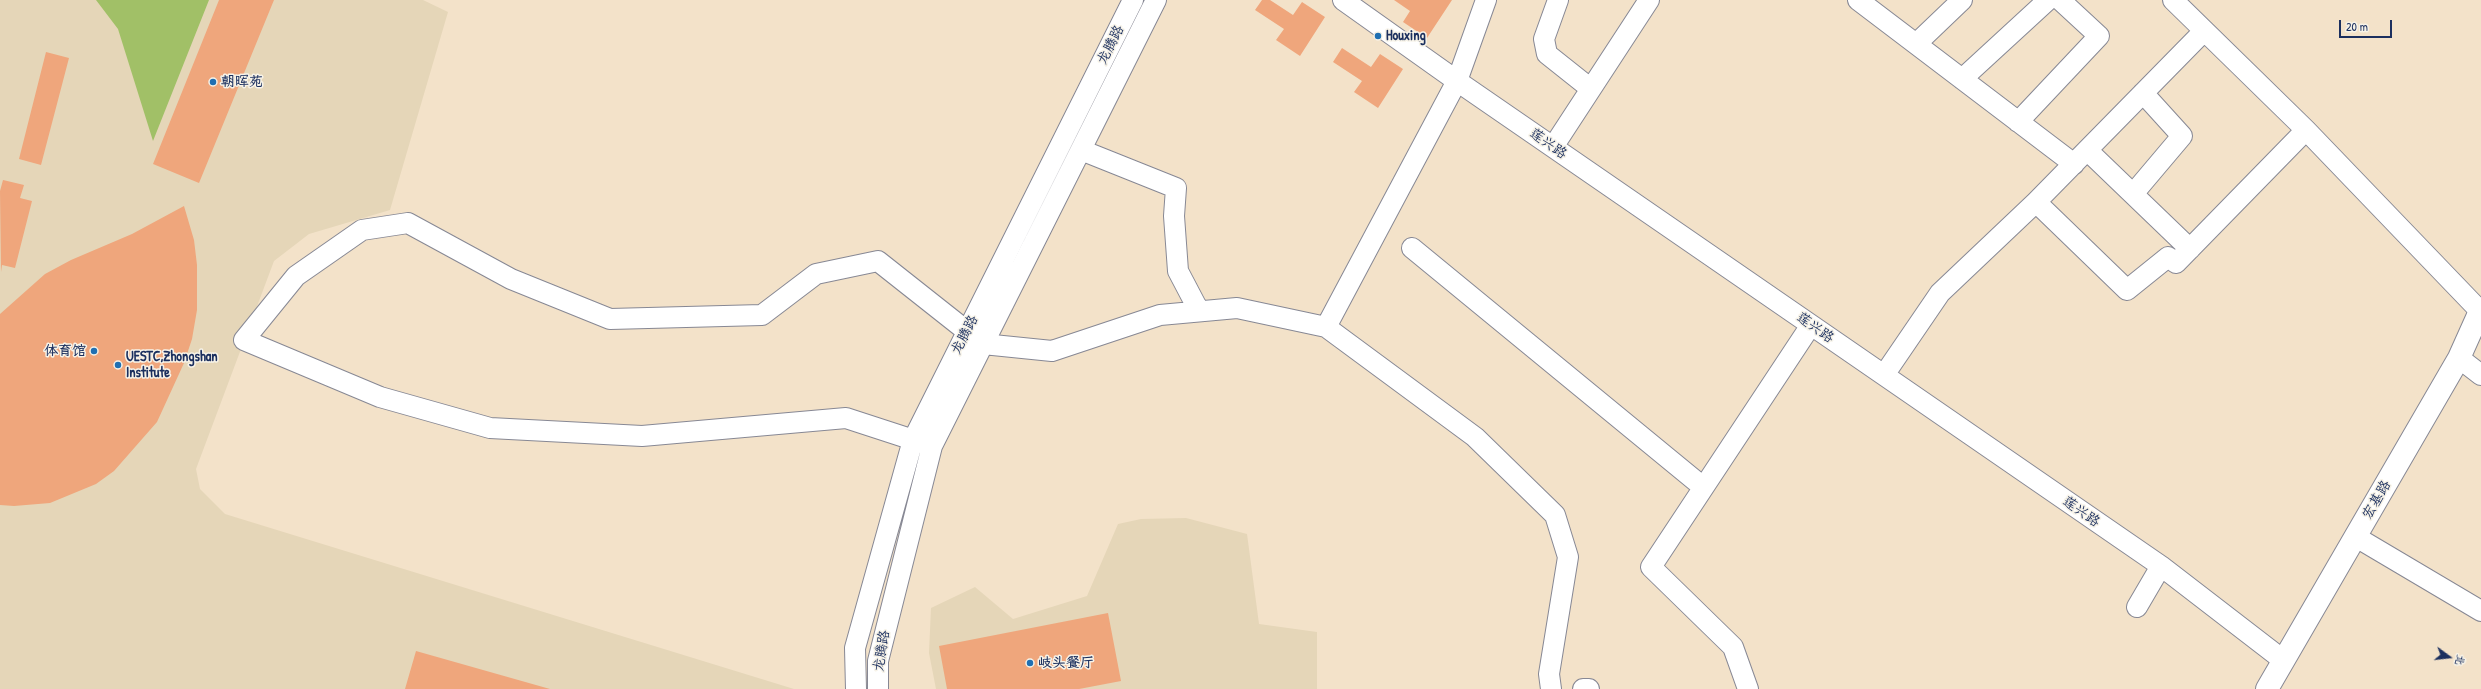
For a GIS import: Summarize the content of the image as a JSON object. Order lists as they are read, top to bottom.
{
  "streets": {
    "main road": ["宏基路"],
    "street": ["龙腾路", "莲兴路"]
  },
  "crossings": [
    ["莲兴路", "宏基路"]
  ],
  "places": [
    "Houxing",
    "朝晖苑",
    "体育馆",
    "UESTC,Zhongshan Institute",
    "岐头餐厅"
  ],
  "scale_bar": "20 m",
  "north": "right"
}
